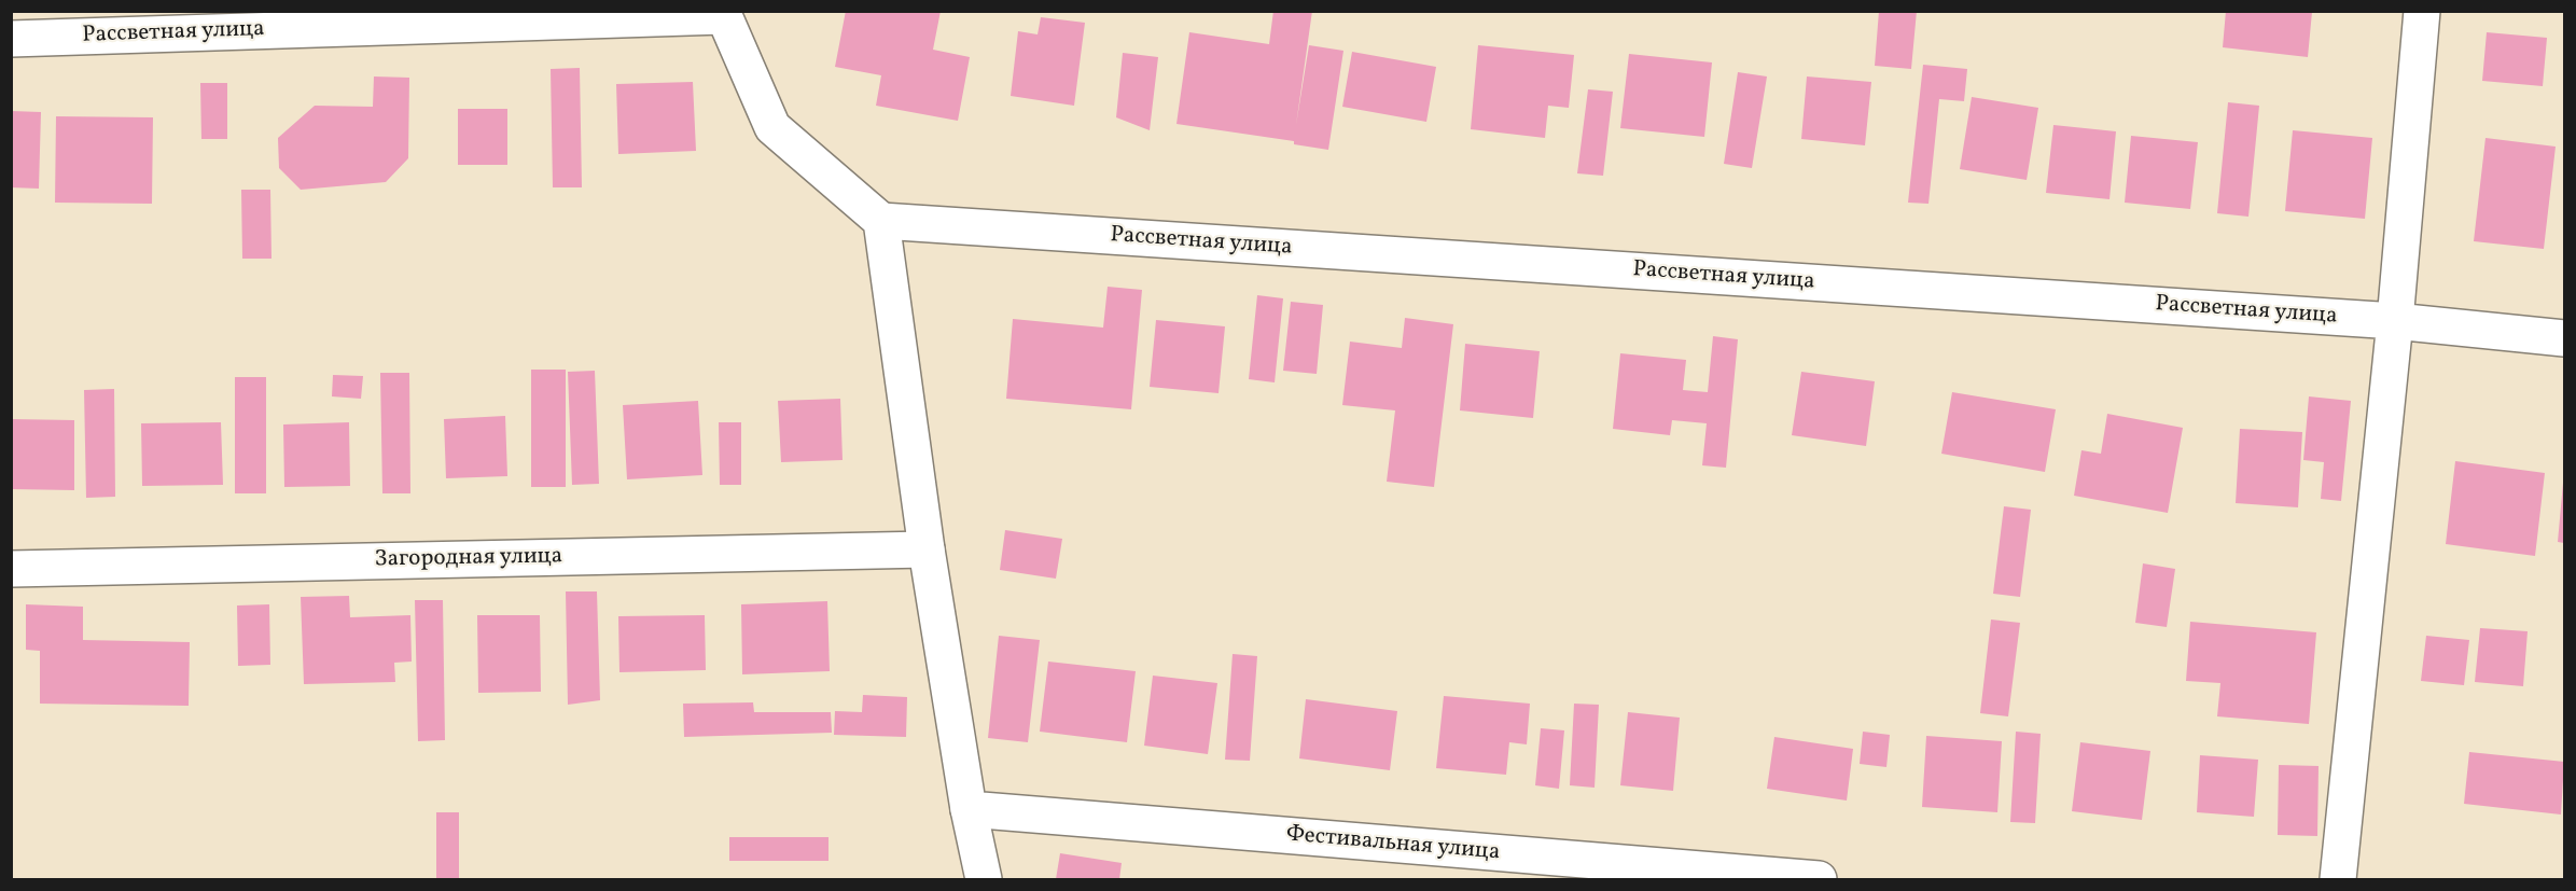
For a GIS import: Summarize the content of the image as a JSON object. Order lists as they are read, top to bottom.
{
  "streets": {
    "street": ["Рассветная улица", "Загородная улица", "Фестивальная улица"]
  }
}
